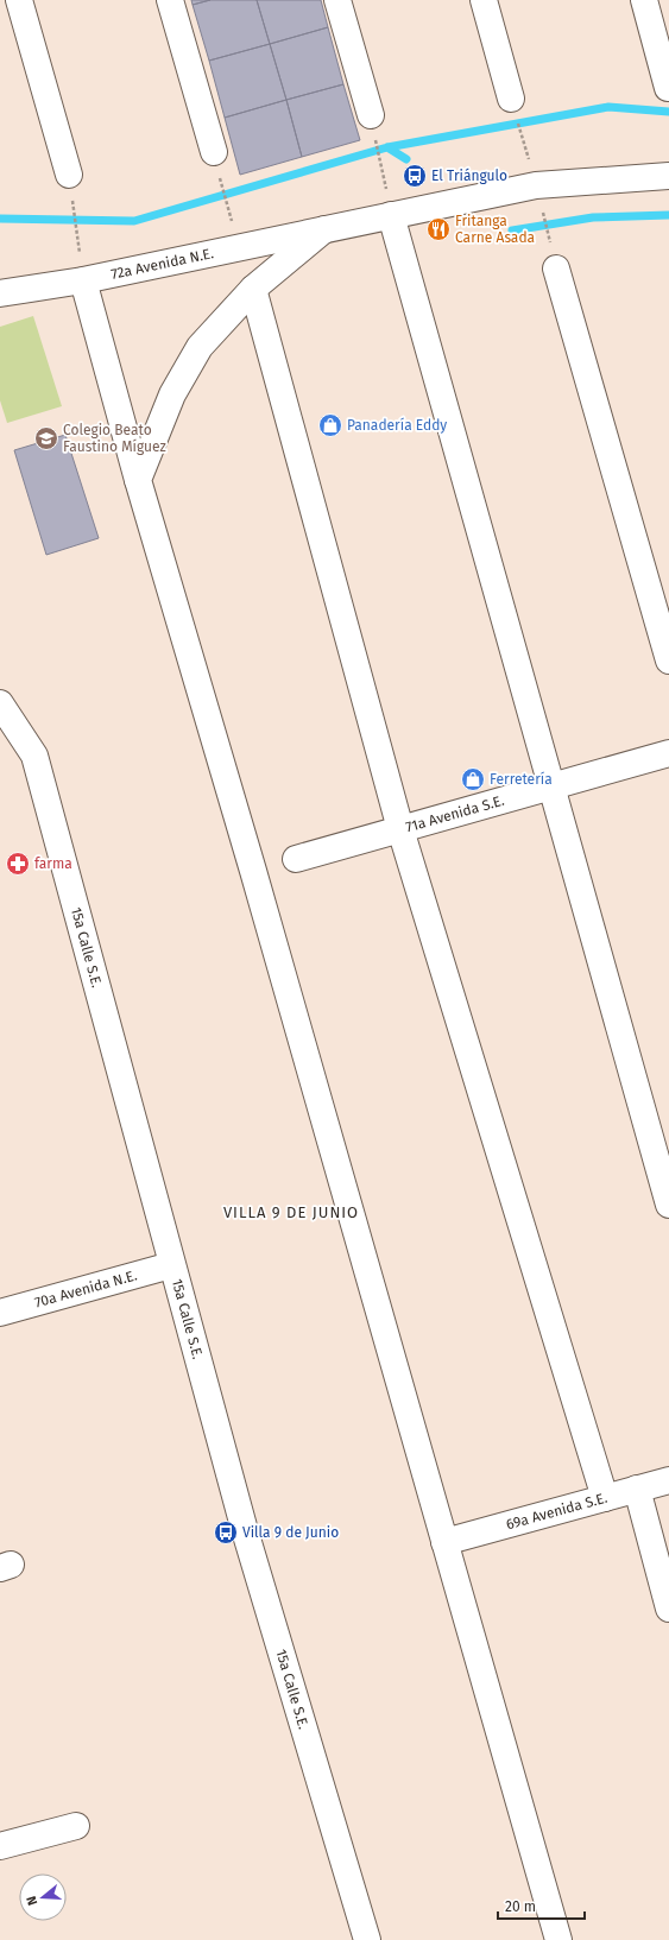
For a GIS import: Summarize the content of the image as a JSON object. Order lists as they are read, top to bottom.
{
  "streets": {
    "street": [
      "72a Avenida N.E.",
      "71a Avenida S.E.",
      "15a Calle S.E.",
      "70a Avenida N.E.",
      "69a Avenida S.E."
    ]
  },
  "crossings": [
    ["15a Calle S.E.", "70a Avenida N.E."]
  ],
  "districts": ["VILLA 9 DE JUNIO"],
  "places": {
    "bus stop": ["El Triángulo", "Villa 9 de Junio"],
    "restaurant": ["Fritanga Carne Asada"],
    "shop": ["Panadería Eddy", "Ferretería"],
    "school or university": ["Colegio Beato Faustino Míguez"],
    "pharmacy": ["farma"]
  },
  "scale_bar": "20 m",
  "north": "left"
}
